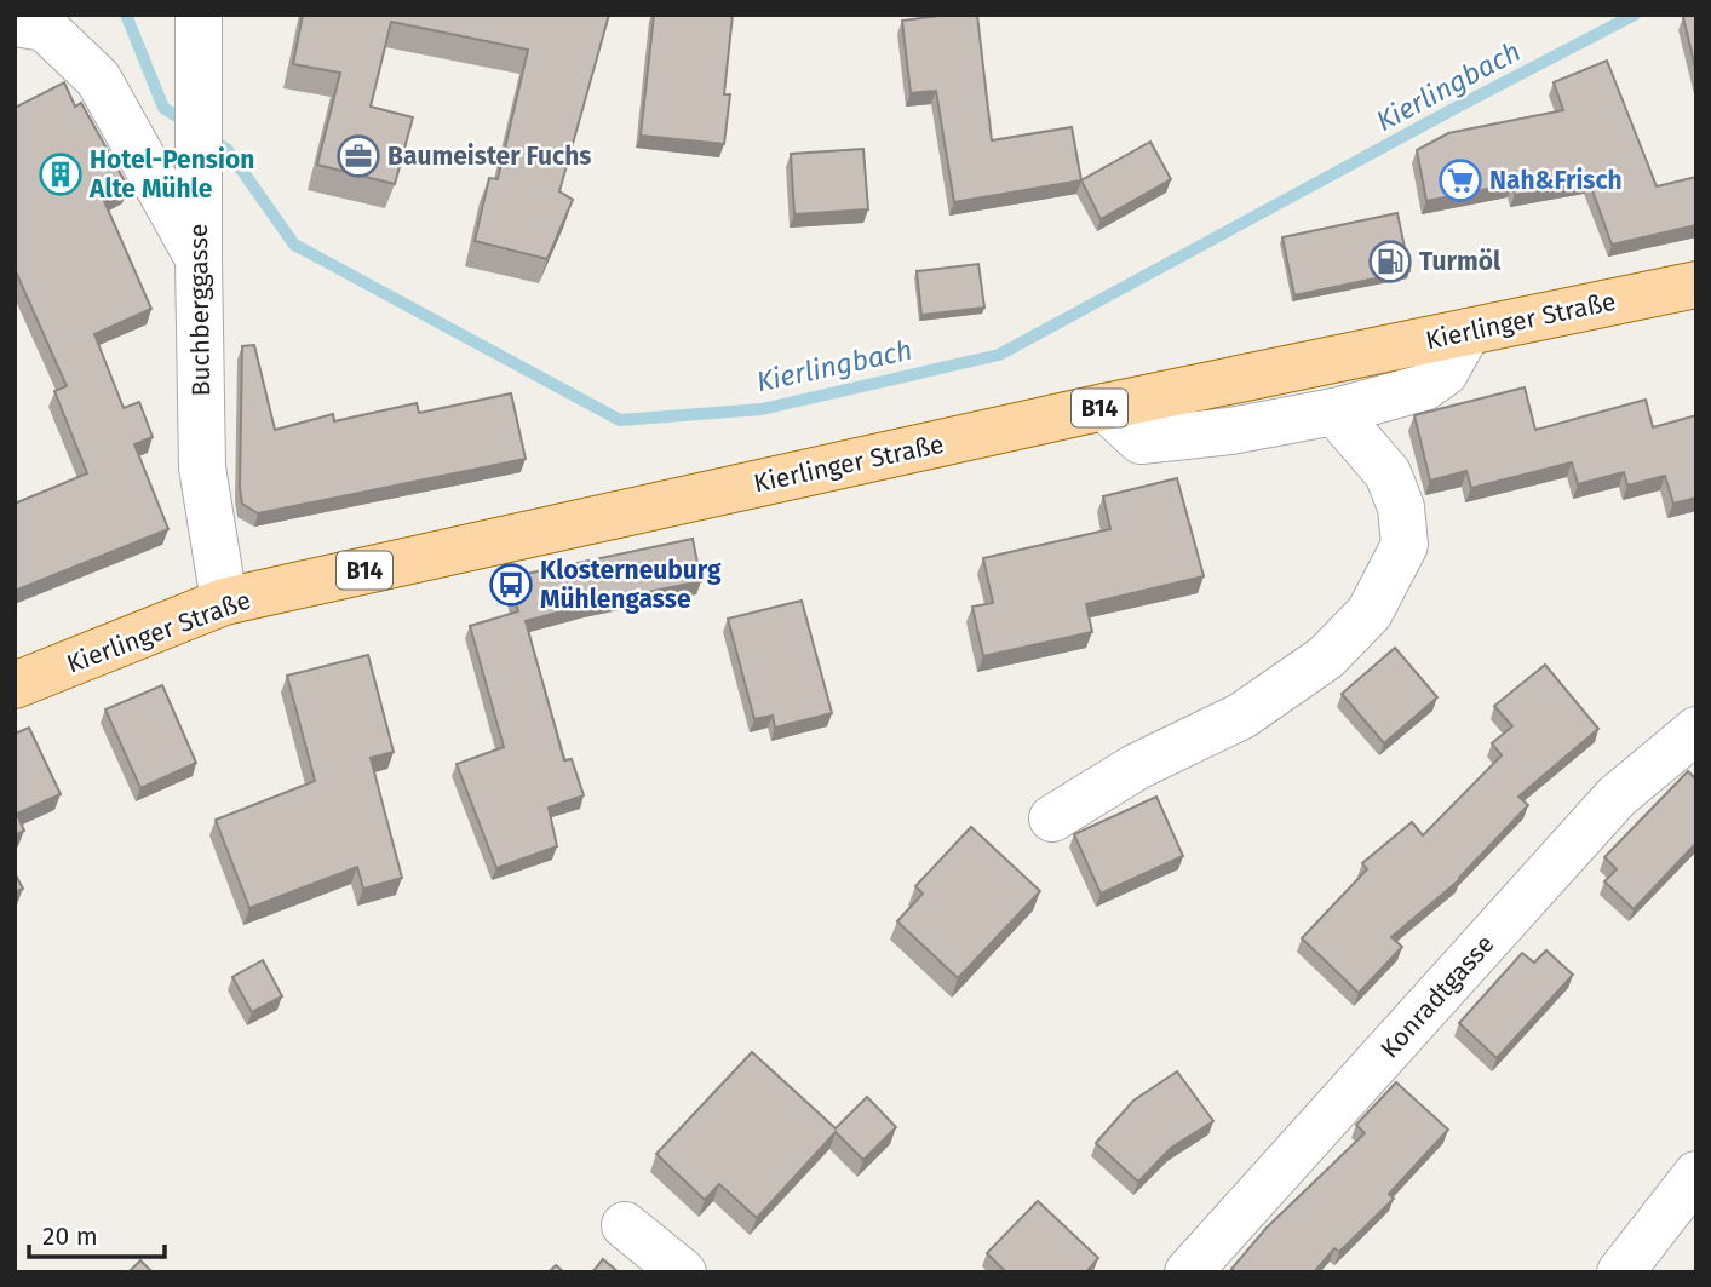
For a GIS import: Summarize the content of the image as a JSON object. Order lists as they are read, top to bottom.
{
  "streets": {
    "main road": ["Kierlinger Straße", "B14"],
    "street": ["Buchberggasse", "Konradtgasse"]
  },
  "crossings": [
    ["Buchberggasse", "Kierlinger Straße"]
  ],
  "water": ["Kierlingbach"],
  "places": {
    "office": ["Baumeister Fuchs"],
    "building": ["Hotel-Pension Alte Mühle"],
    "supermarket": ["Nah&Frisch"],
    "fuel station": ["Turmöl"],
    "bus stop": ["Klosterneuburg Mühlengasse"]
  },
  "scale_bar": "20 m"
}
